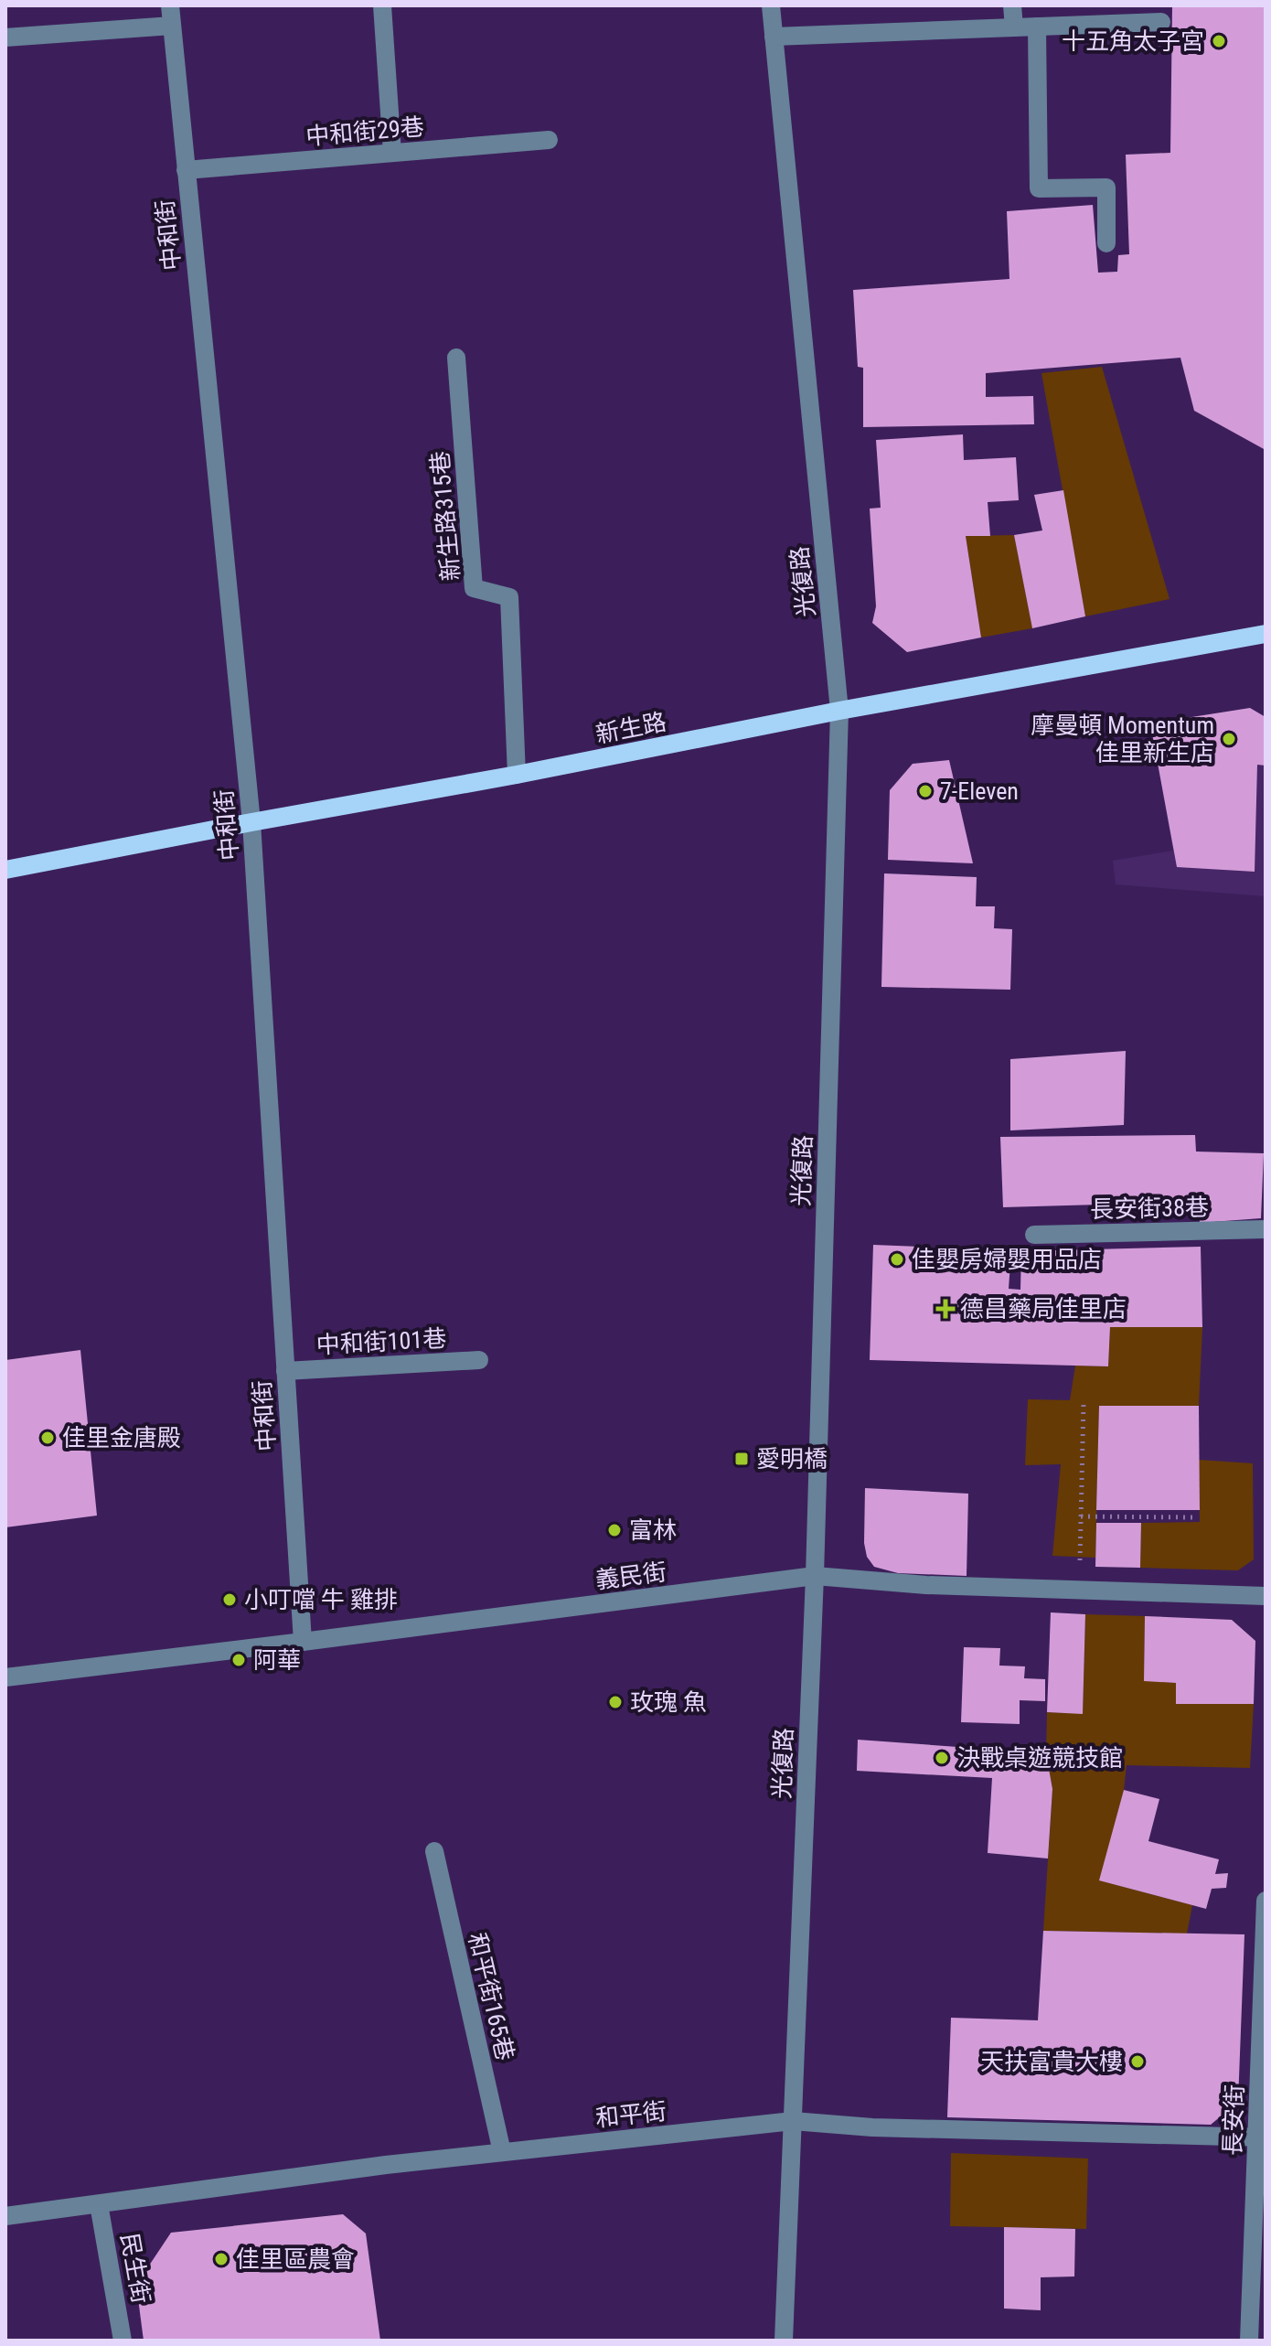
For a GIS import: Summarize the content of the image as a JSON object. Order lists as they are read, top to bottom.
{
  "streets": {
    "main road": ["新生路"],
    "street": [
      "中和街29巷",
      "中和街",
      "新生路315巷",
      "光復路",
      "長安街38巷",
      "中和街101巷",
      "義民街",
      "和平街165巷",
      "和平街",
      "長安街",
      "民生街"
    ]
  },
  "crossings": [
    ["中和街29巷", "中和街"],
    ["中和街", "新生路"],
    ["中和街", "中和街101巷"],
    ["中和街", "義民街"],
    ["新生路315巷", "新生路"],
    ["光復路", "新生路"],
    ["光復路", "義民街"],
    ["光復路", "和平街"],
    ["和平街165巷", "和平街"],
    ["和平街", "長安街"],
    ["和平街", "民生街"]
  ],
  "places": {
    "other": [
      "十五角太子宮",
      "摩曼頓 Momentum 佳里新生店",
      "7-Eleven",
      "佳嬰房婦嬰用品店",
      "佳里金唐殿",
      "富林",
      "小叮噹 牛 雞排",
      "阿華",
      "玫瑰 魚",
      "決戰桌遊競技館",
      "天扶富貴大樓",
      "佳里區農會"
    ],
    "health": ["德昌藥局佳里店"],
    "transit": ["愛明橋"]
  }
}
